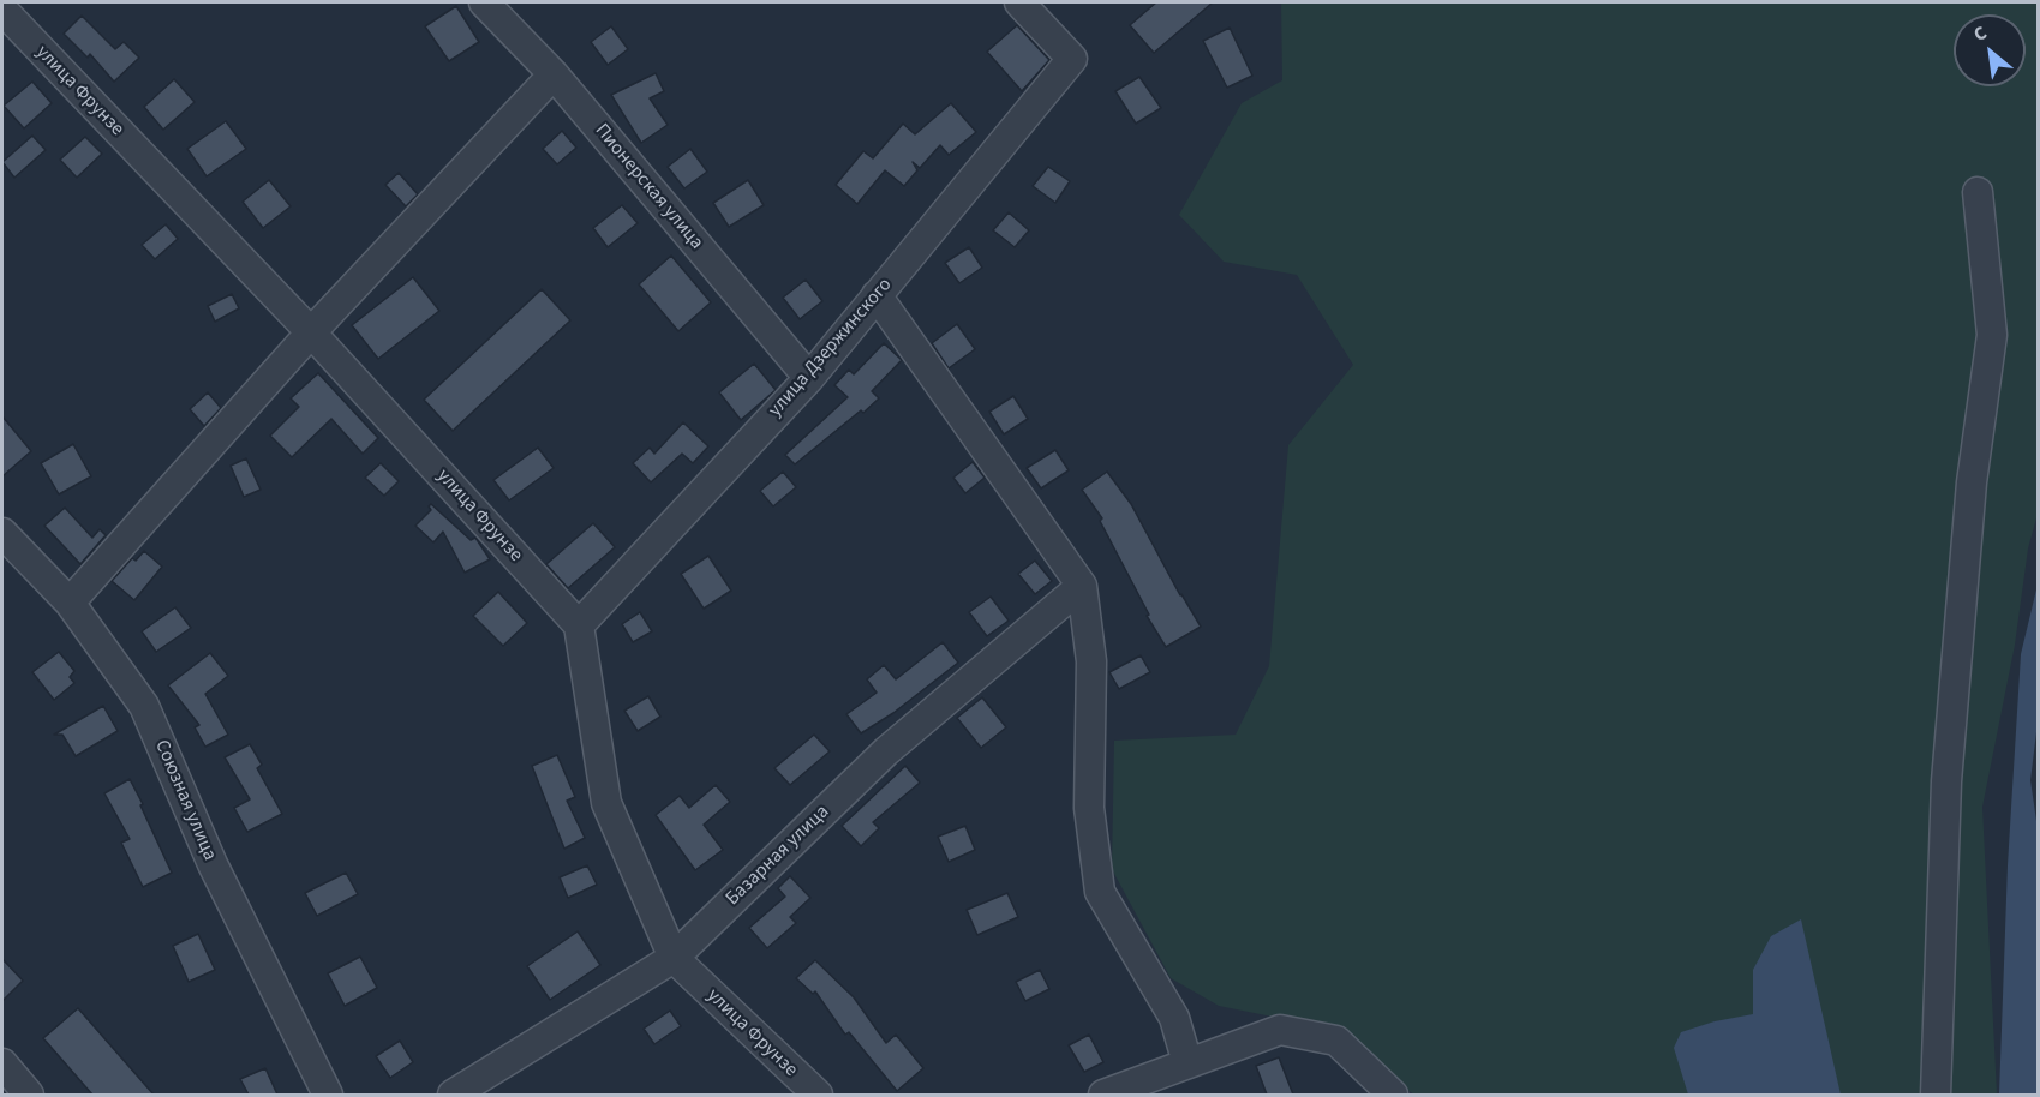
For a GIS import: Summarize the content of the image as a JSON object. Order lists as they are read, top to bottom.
{
  "streets": {
    "street": [
      "улица Фрунзе",
      "Пионерская улица",
      "улица Дзержинского",
      "Союзная улица",
      "Базарная улица"
    ]
  },
  "crossings": [
    ["улица Фрунзе", "улица Дзержинского"],
    ["улица Фрунзе", "Базарная улица"],
    ["Пионерская улица", "улица Дзержинского"]
  ],
  "north": "top left"
}
